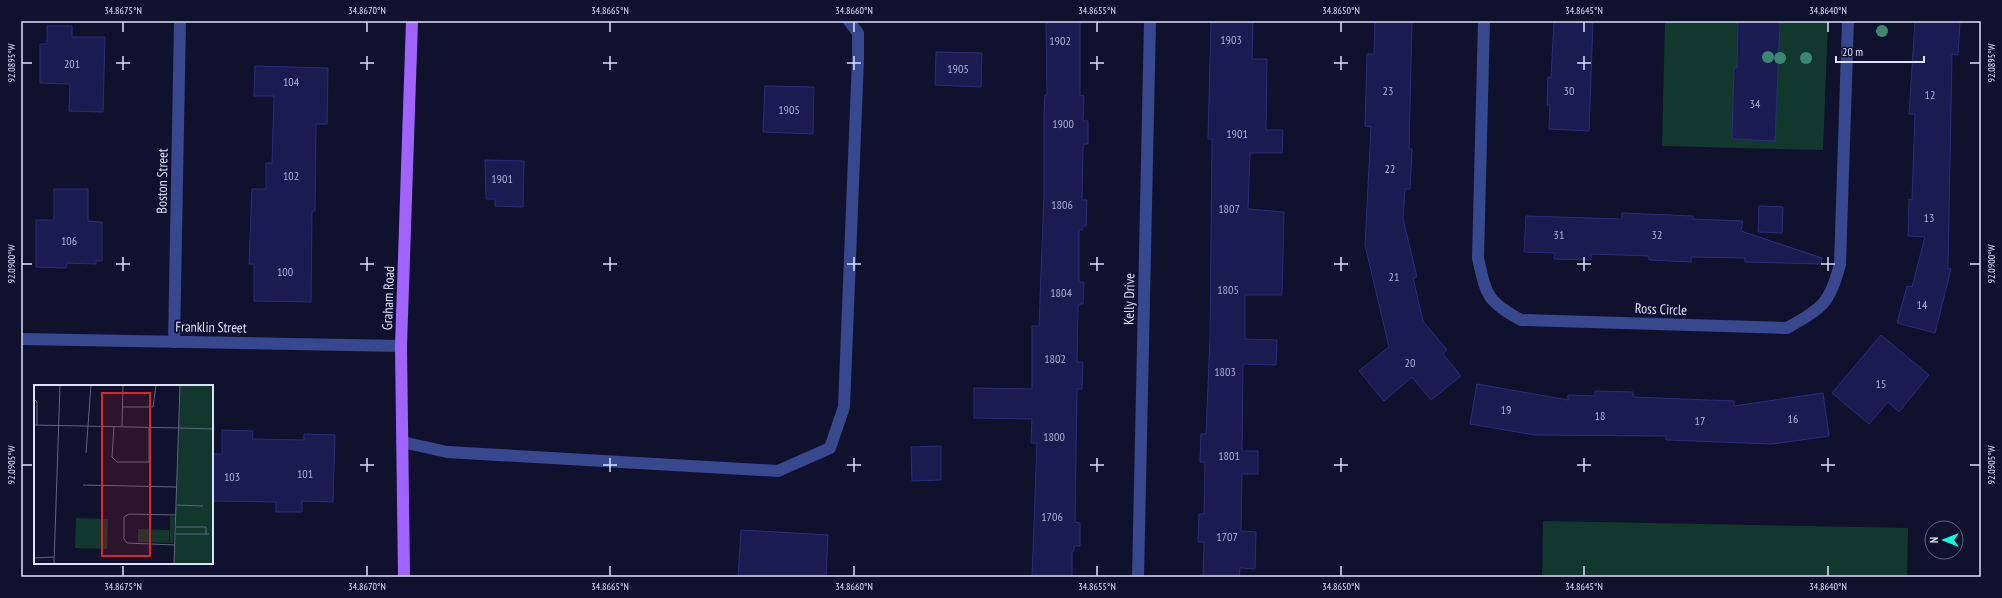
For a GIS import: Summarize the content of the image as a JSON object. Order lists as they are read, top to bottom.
{
  "streets": {
    "main road": ["Graham Road"],
    "street": [
      "Boston Street",
      "Kelly Drive",
      "Ross Circle",
      "Franklin Street"
    ]
  },
  "crossings": [
    ["Boston Street", "Franklin Street"],
    ["Graham Road", "Franklin Street"]
  ],
  "house_numbers": [
    "1903",
    "1902",
    "201",
    "1905",
    "104",
    "23",
    "30",
    "12",
    "34",
    "1905",
    "1900",
    "1901",
    "22",
    "102",
    "1901",
    "1806",
    "1807",
    "13",
    "31",
    "32",
    "106",
    "100",
    "21",
    "1805",
    "1804",
    "14",
    "1802",
    "20",
    "1803",
    "15",
    "19",
    "18",
    "16",
    "17",
    "1800",
    "1801",
    "101",
    "103",
    "1706",
    "1707"
  ],
  "scale_bar": "20 m",
  "north": "left",
  "coordinates": [
    "34.8675°N",
    "34.8670°N",
    "34.8665°N",
    "34.8660°N",
    "34.8655°N",
    "34.8650°N",
    "34.8645°N",
    "34.8640°N",
    "92.0895°W",
    "92.0900°W",
    "92.0905°W"
  ]
}
